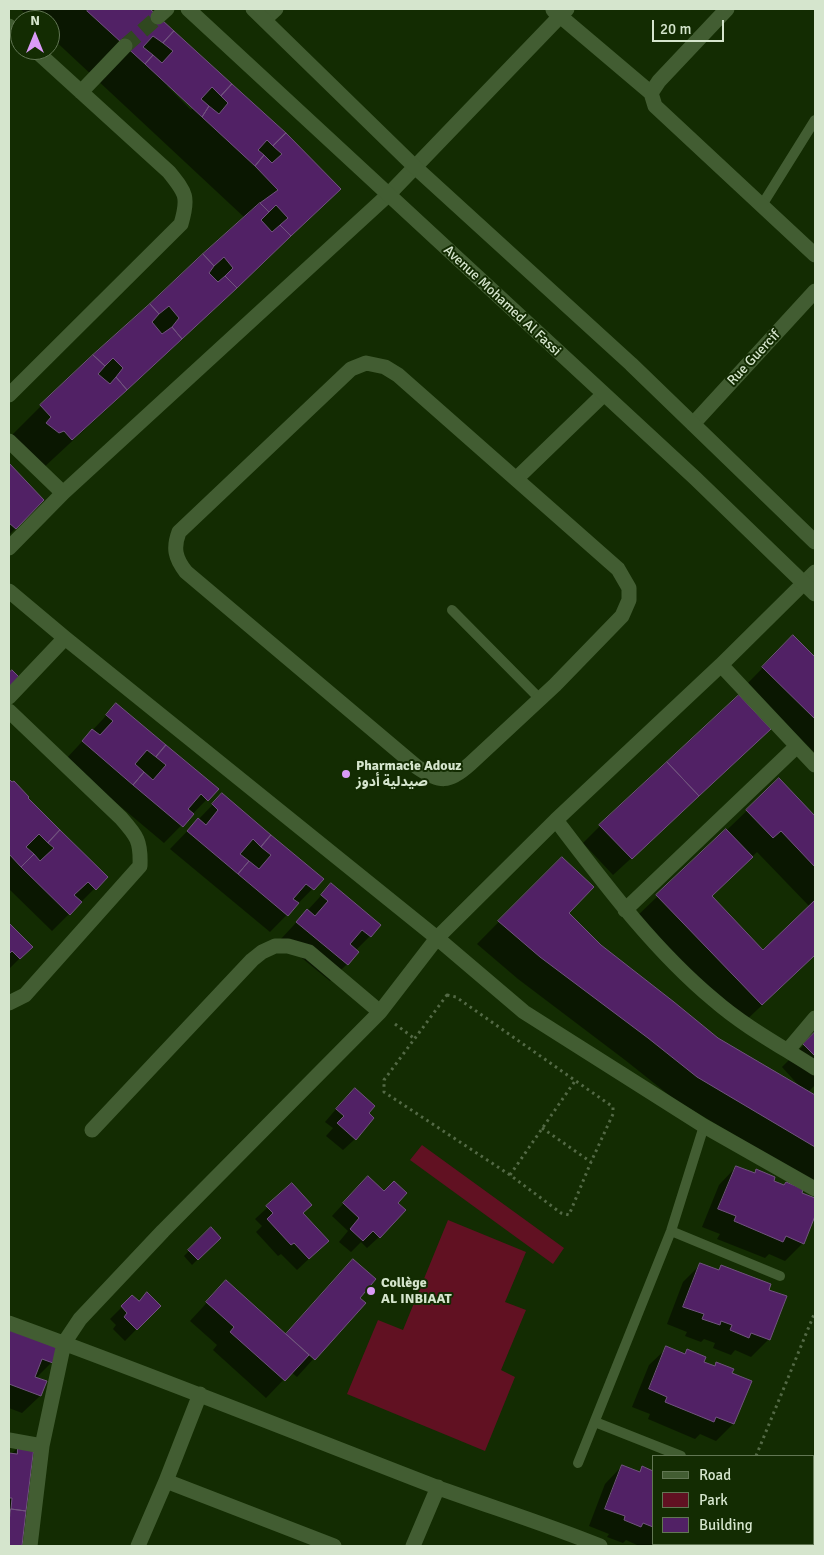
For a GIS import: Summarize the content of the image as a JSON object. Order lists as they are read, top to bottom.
{
  "streets": {
    "street": ["Avenue Mohamed Al Fassi", "Rue Guercif"]
  },
  "places": ["Pharmacie Adouz صيدلية أدوز", "Collège AL INBIAAT"],
  "legend": ["Road", "Park", "Building"],
  "scale_bar": "20 m",
  "north": "top"
}
